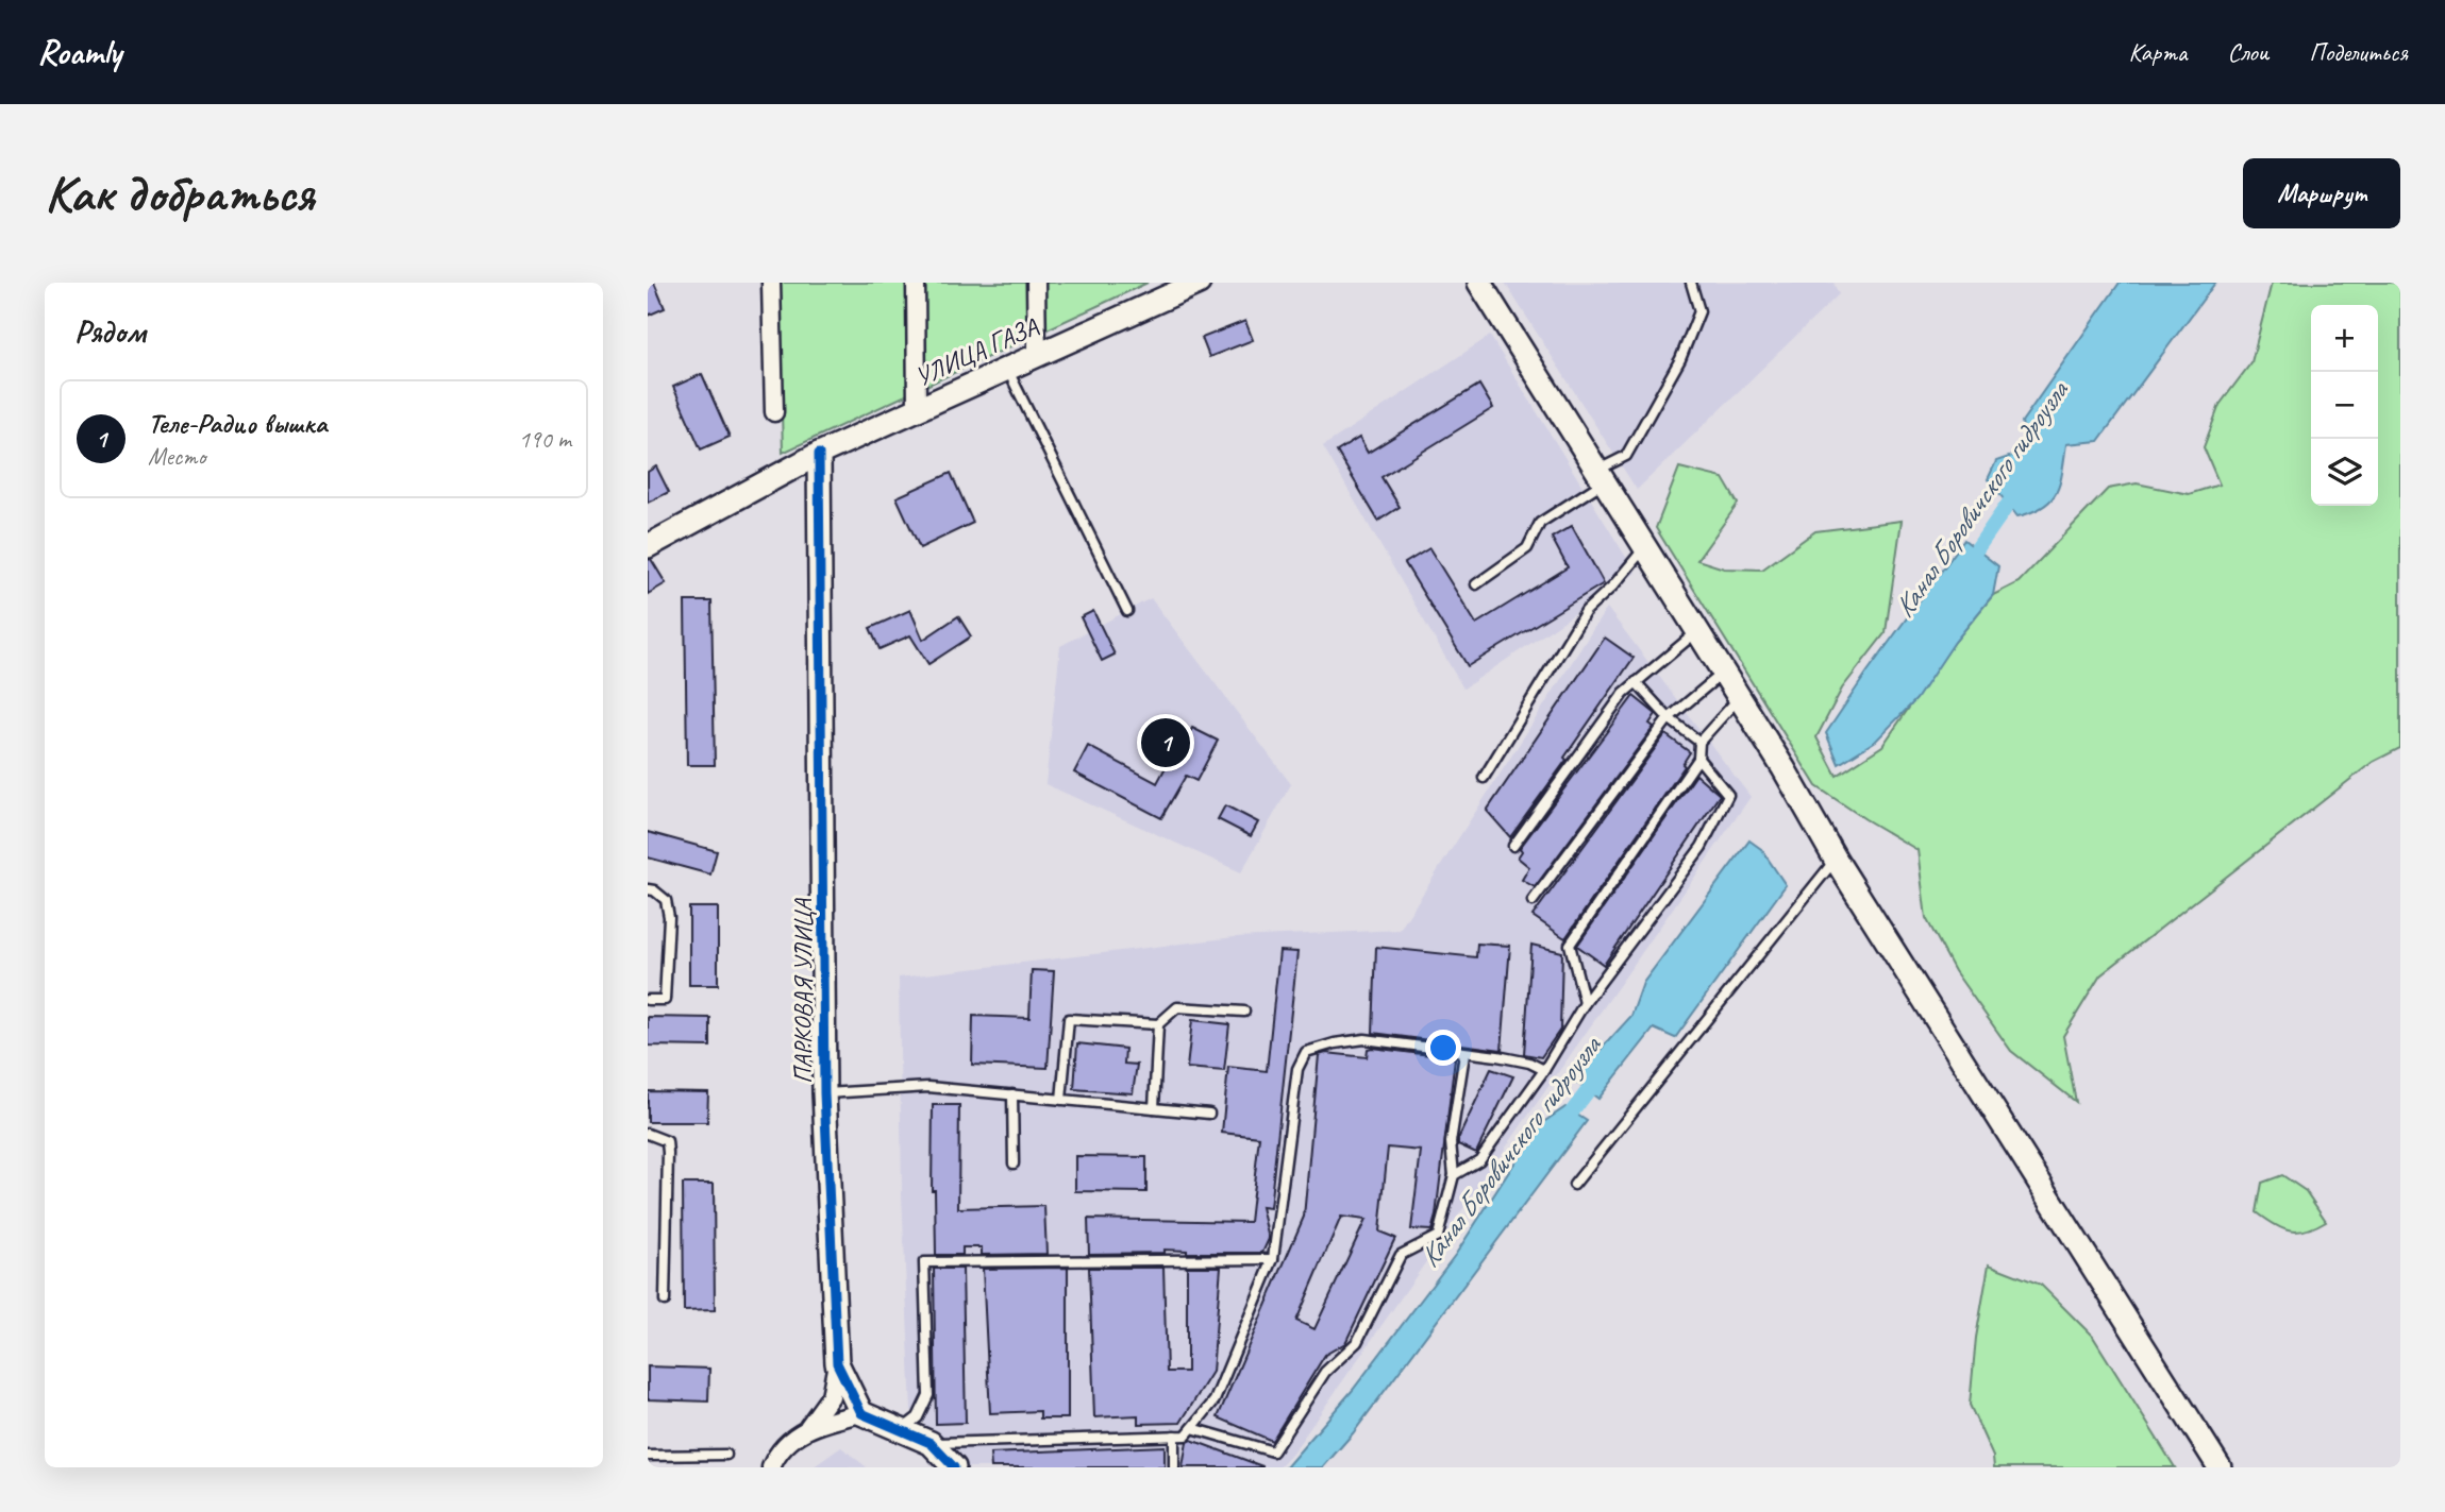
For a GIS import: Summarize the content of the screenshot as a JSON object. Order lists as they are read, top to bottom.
{
  "streets": {
    "main road": ["УЛИЦА ГАЗА", "ПАРКОВАЯ УЛИЦА"]
  },
  "crossings": [
    ["УЛИЦА ГАЗА", "ПАРКОВАЯ УЛИЦА"]
  ],
  "water": ["Канал Боровичского гидроузла"],
  "page": {
    "header": "Roamly",
    "nav": ["Карта", "Слои", "Поделиться"],
    "buttons": "Маршрут",
    "title": "Как добраться",
    "heading": "Рядом",
    "map_buttons": ["+", "−"],
    "list": [
      {
        "mark": "1",
        "name": "Теле-Радио вышка",
        "note": "Место",
        "value": "190 m"
      }
    ],
    "pins": "1"
  }
}
